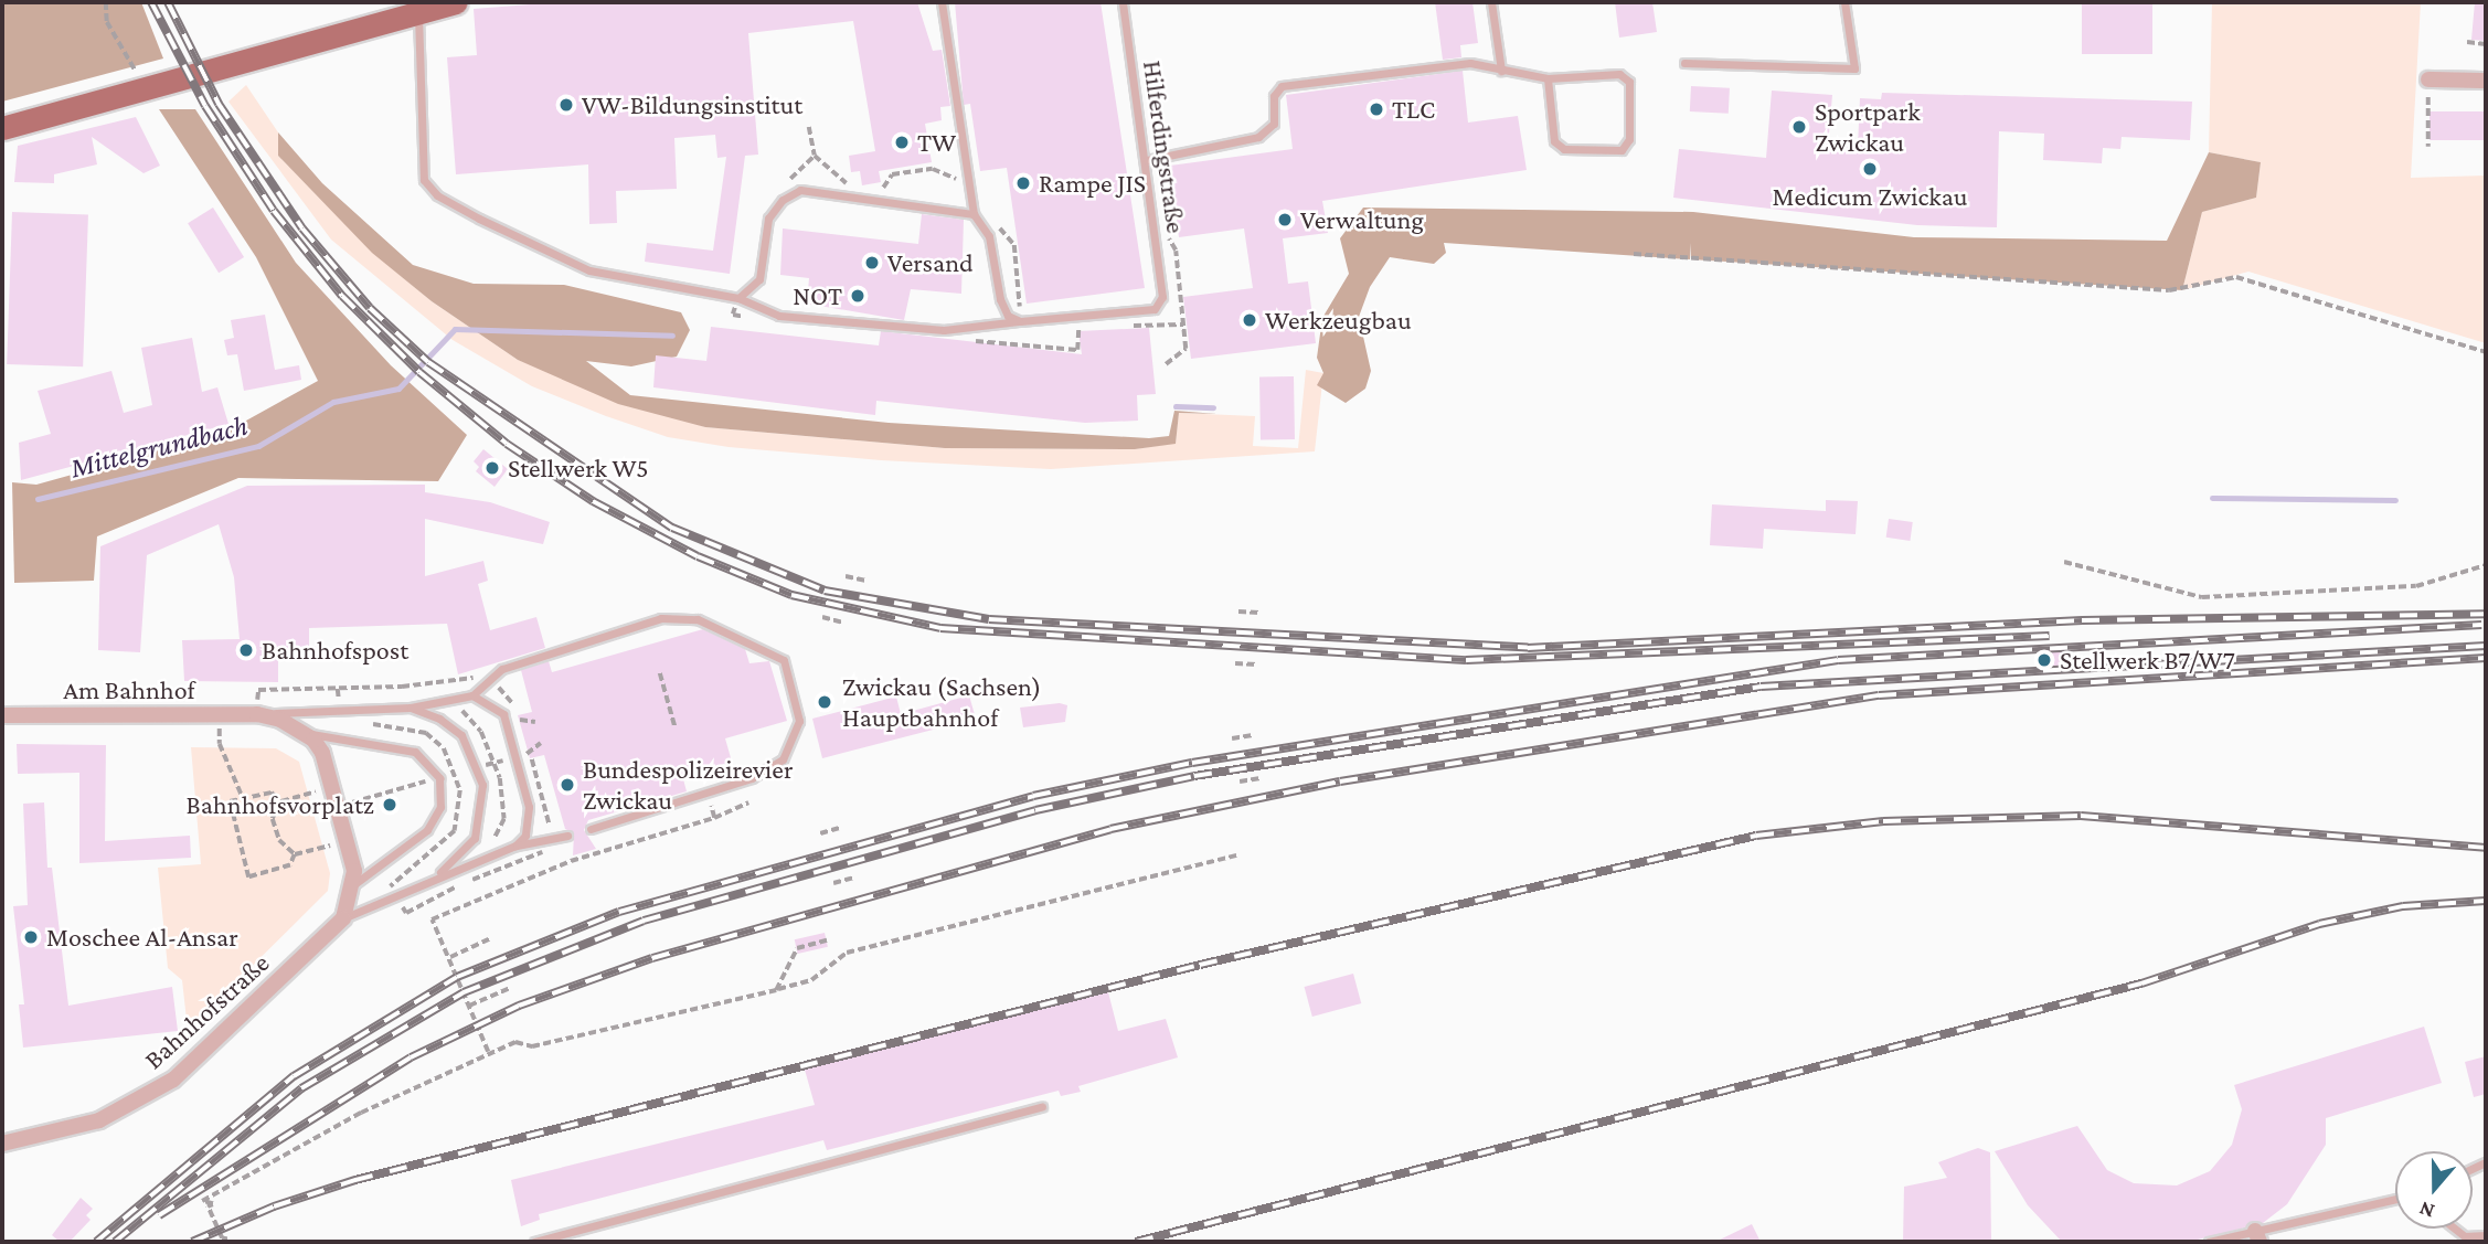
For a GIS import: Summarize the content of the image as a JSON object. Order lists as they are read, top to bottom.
{
  "streets": {
    "street": ["Am Bahnhof", "Bahnhofstraße"],
    "lane": ["Hilferdingstraße"]
  },
  "water": ["Mittelgrundbach"],
  "places": [
    "VW-Bildungsinstitut",
    "TLC",
    "Sportpark Zwickau",
    "TW",
    "Medicum Zwickau",
    "Rampe JIS",
    "Verwaltung",
    "Versand",
    "NOT",
    "Werkzeugbau",
    "Stellwerk W5",
    "Bahnhofspost",
    "Stellwerk B7/W7",
    "Zwickau (Sachsen) Hauptbahnhof",
    "Bundespolizeirevier Zwickau",
    "Bahnhofsvorplatz",
    "Moschee Al-Ansar"
  ],
  "north": "bottom"
}
